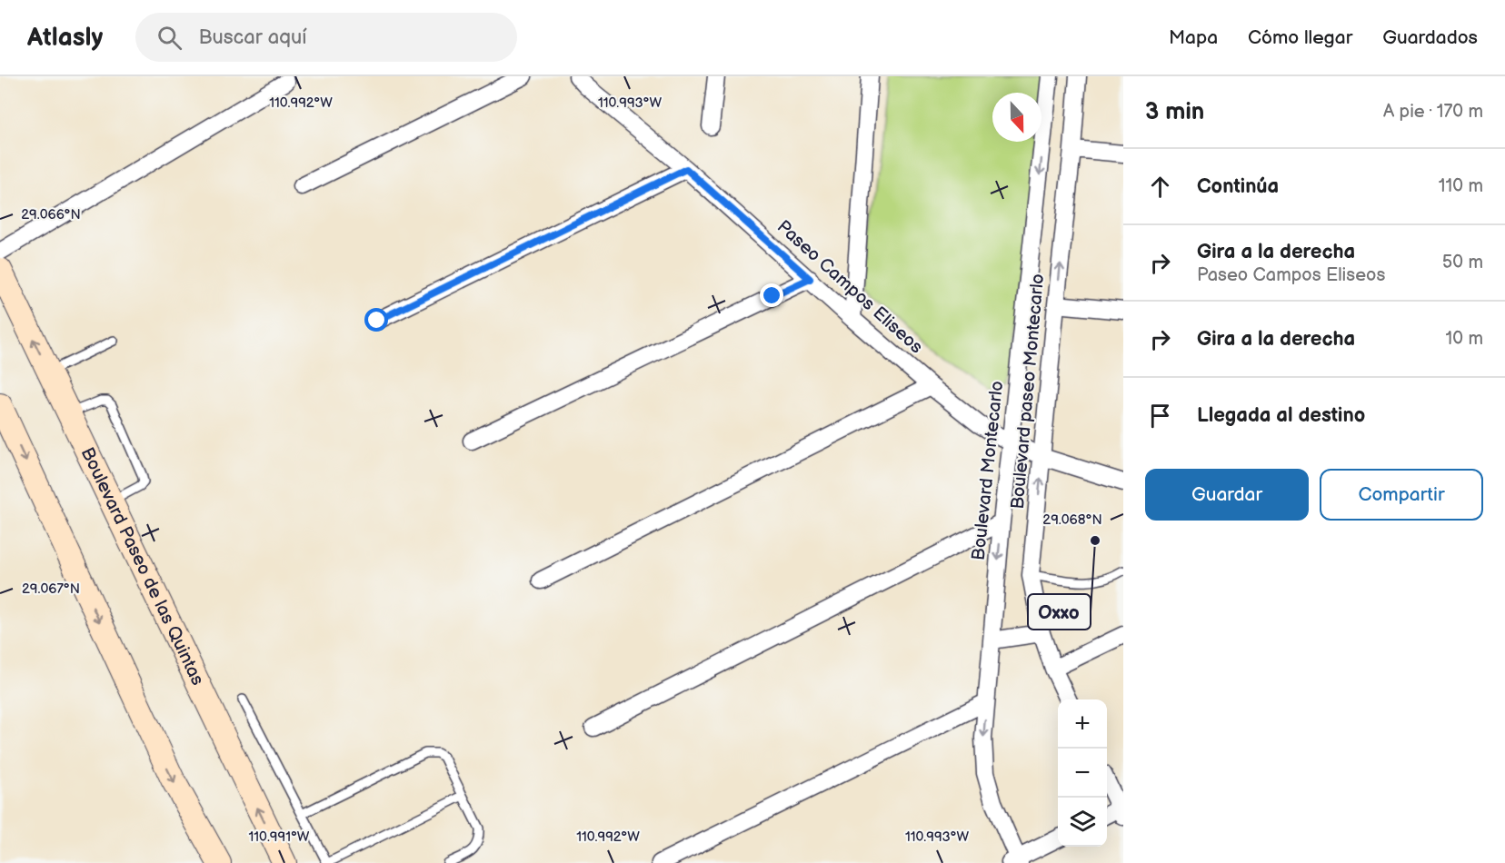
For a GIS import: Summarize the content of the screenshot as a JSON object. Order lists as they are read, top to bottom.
{
  "streets": {
    "main road": ["Boulevard Paseo de las Quintas"],
    "street": ["Paseo Campos Eliseos", "Boulevard paseo Montecarlo", "Boulevard Montecarlo"]
  },
  "crossings": [
    ["Paseo Campos Eliseos", "Boulevard paseo Montecarlo"],
    ["Paseo Campos Eliseos", "Boulevard Montecarlo"]
  ],
  "one_way": ["Boulevard paseo Montecarlo", "Boulevard Montecarlo"],
  "places": ["Oxxo"],
  "north": "bottom",
  "page": {
    "header": "Atlasly",
    "search": "Buscar aquí",
    "nav": ["Mapa", "Cómo llegar", "Guardados"],
    "heading": ["3 min", "A pie · 170 m"],
    "list": [
      ["Continúa", "110 m"],
      ["Gira a la derecha", "Paseo Campos Eliseos", "50 m"],
      ["Gira a la derecha", "10 m"],
      "Llegada al destino"
    ],
    "buttons": ["Guardar", "Compartir"],
    "map_buttons": ["+", "−"]
  },
  "coordinates": [
    "110.992°W",
    "110.993°W",
    "29.066°N",
    "29.068°N",
    "29.067°N",
    "110.991°W"
  ]
}
